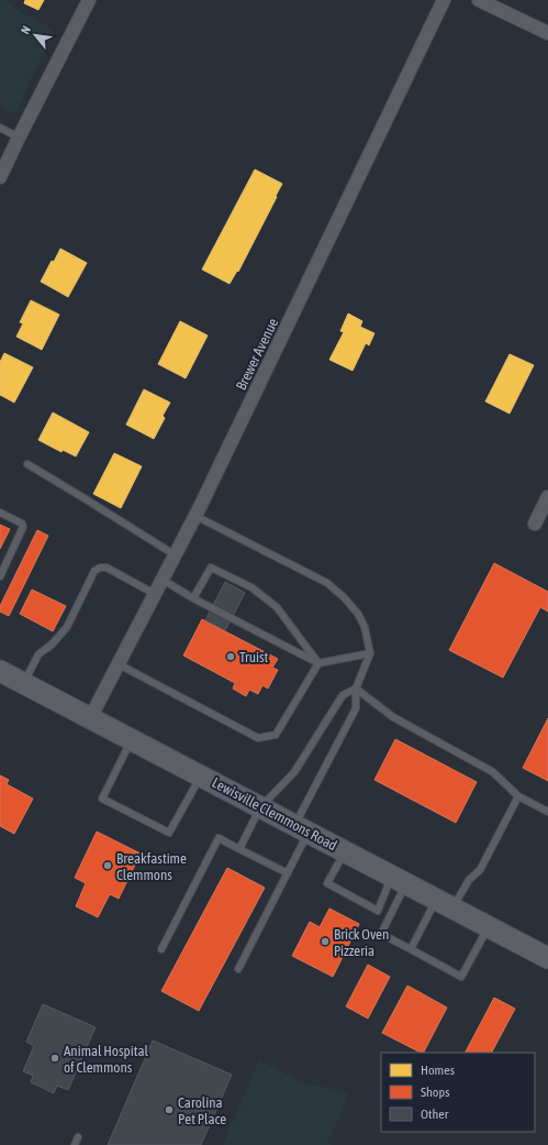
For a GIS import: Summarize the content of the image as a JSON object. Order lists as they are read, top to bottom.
{
  "streets": {
    "main road": ["Lewisville Clemmons Road"],
    "street": ["Brewer Avenue"]
  },
  "crossings": [
    ["Brewer Avenue", "Lewisville Clemmons Road"]
  ],
  "places": [
    "Truist",
    "Breakfastime Clemmons",
    "Brick Oven Pizzeria",
    "Animal Hospital of Clemmons",
    "Carolina Pet Place"
  ],
  "legend": ["Homes", "Shops", "Other"],
  "north": "top left"
}
